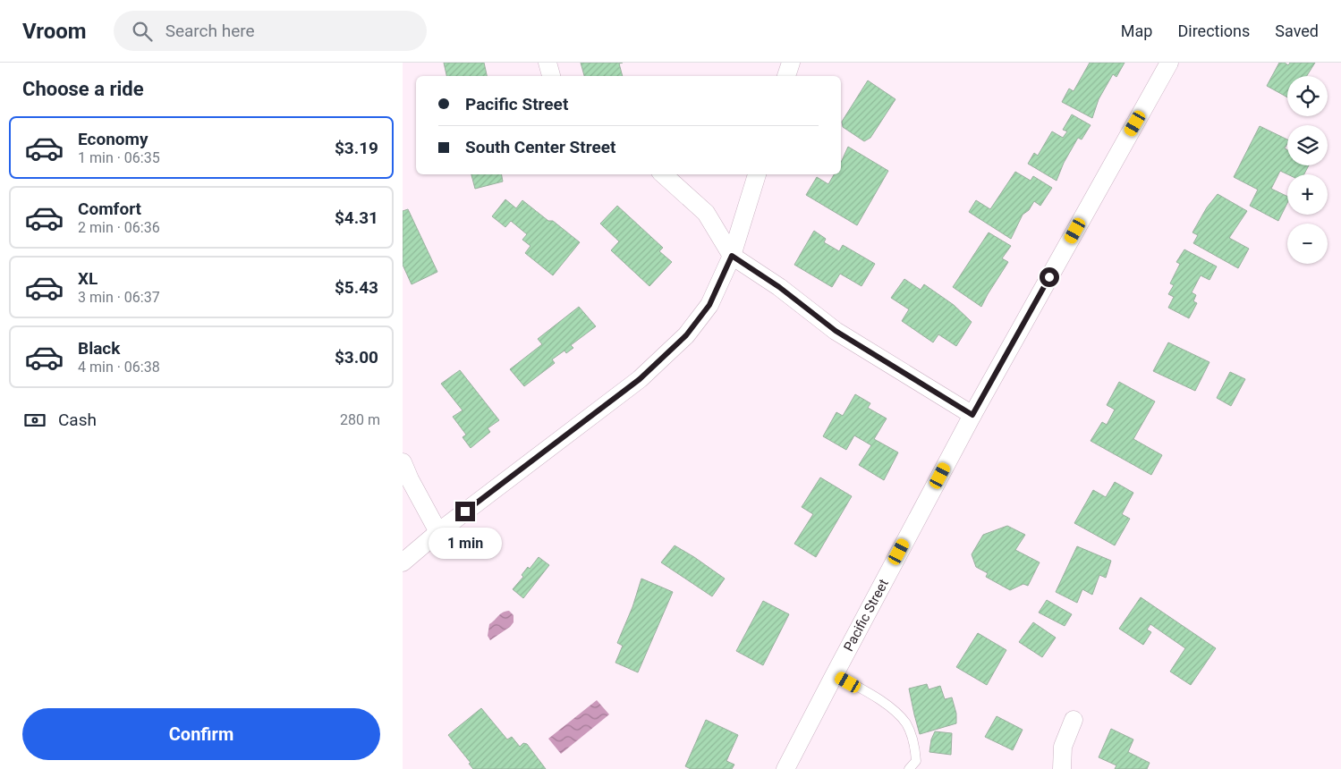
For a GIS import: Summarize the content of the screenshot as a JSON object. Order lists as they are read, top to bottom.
{
  "streets": {
    "street": ["Pacific Street"]
  },
  "page": {
    "header": "Vroom",
    "search": "Search here",
    "nav": ["Map", "Directions", "Saved"],
    "heading": "Choose a ride",
    "map_buttons": ["+", "−"],
    "banner": ["Pacific Street", "South Center Street"],
    "list": [
      {
        "name": "Economy",
        "note": "1 min · 06:35",
        "value": "$3.19"
      },
      {
        "name": "Comfort",
        "note": "2 min · 06:36",
        "value": "$4.31"
      },
      {
        "name": "XL",
        "note": "3 min · 06:37",
        "value": "$5.43"
      },
      {
        "name": "Black",
        "note": "4 min · 06:38",
        "value": "$3.00"
      }
    ],
    "pay": ["Cash", "280 m"],
    "bubble": "1 min",
    "buttons": "Confirm"
  }
}
